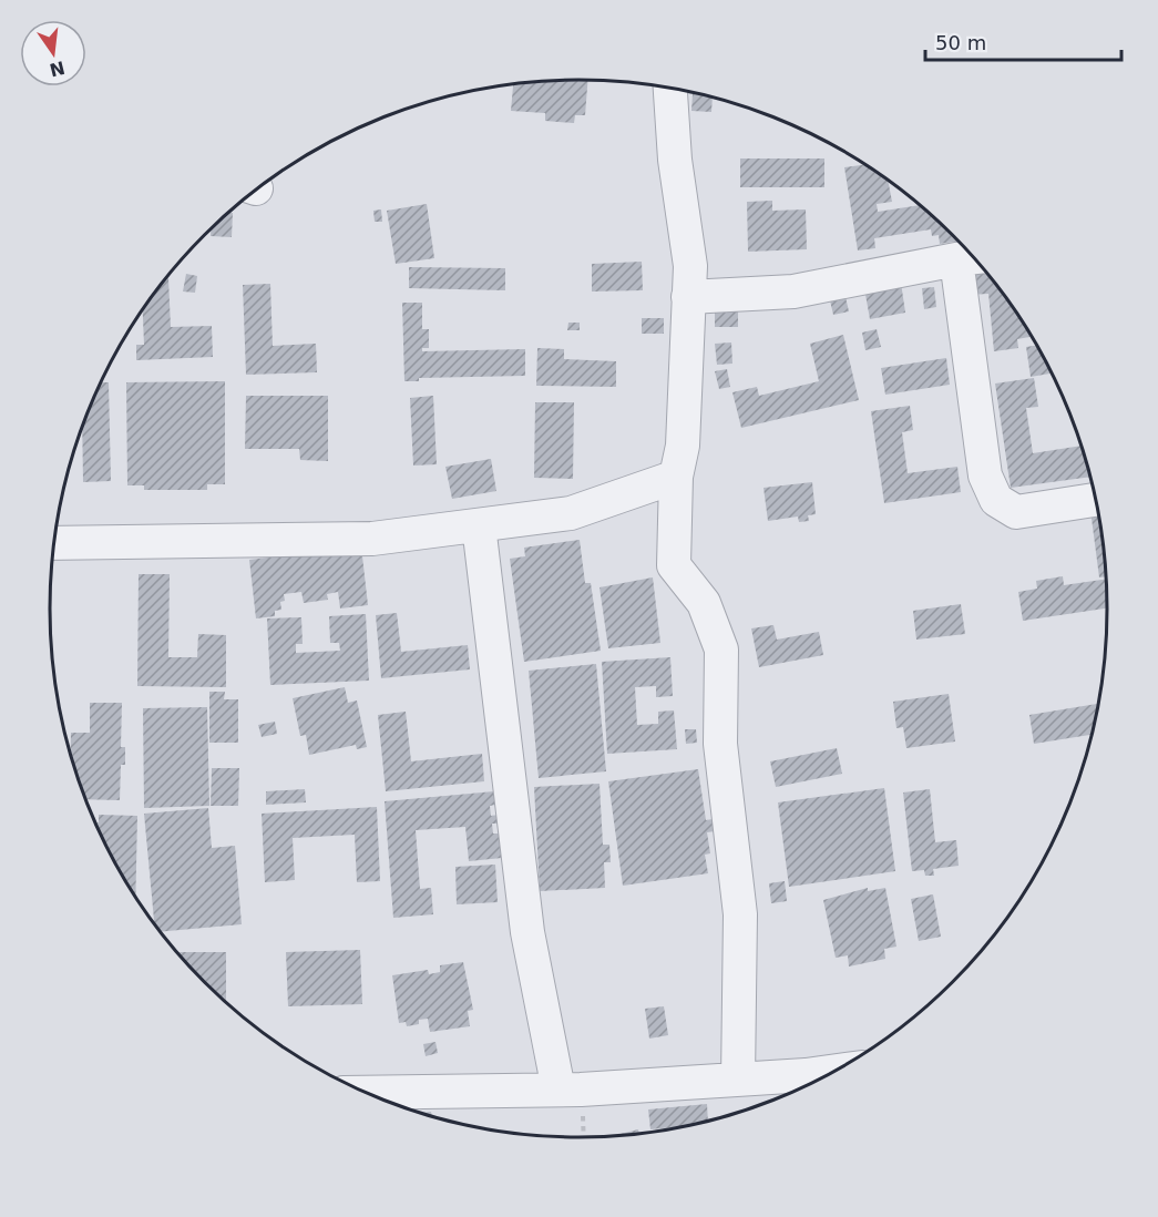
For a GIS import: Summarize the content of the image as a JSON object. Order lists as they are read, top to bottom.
{
  "scale_bar": "50 m",
  "north": "bottom"
}
